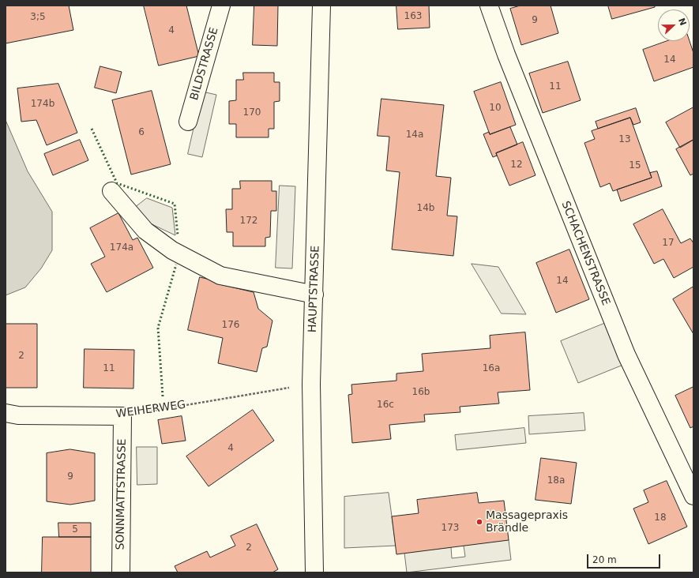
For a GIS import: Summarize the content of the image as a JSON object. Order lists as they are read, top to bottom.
{
  "streets": {
    "street": [
      "BILDSTRASSE",
      "SCHACHENSTRASSE",
      "HAUPTSTRASSE",
      "WEIHERWEG",
      "SONNMATTSTRASSE"
    ]
  },
  "crossings": [
    ["WEIHERWEG", "SONNMATTSTRASSE"]
  ],
  "places": ["Massagepraxis Brändle"],
  "house_numbers": [
    "163",
    "3;5",
    "9",
    "4",
    "14",
    "11",
    "174b",
    "10",
    "170",
    "6",
    "14a",
    "13",
    "12",
    "15",
    "14b",
    "172",
    "17",
    "174a",
    "14",
    "176",
    "2",
    "11",
    "16a",
    "16b",
    "16c",
    "4",
    "9",
    "18a",
    "18",
    "173",
    "5",
    "2"
  ],
  "scale_bar": "20 m",
  "north": "right"
}
